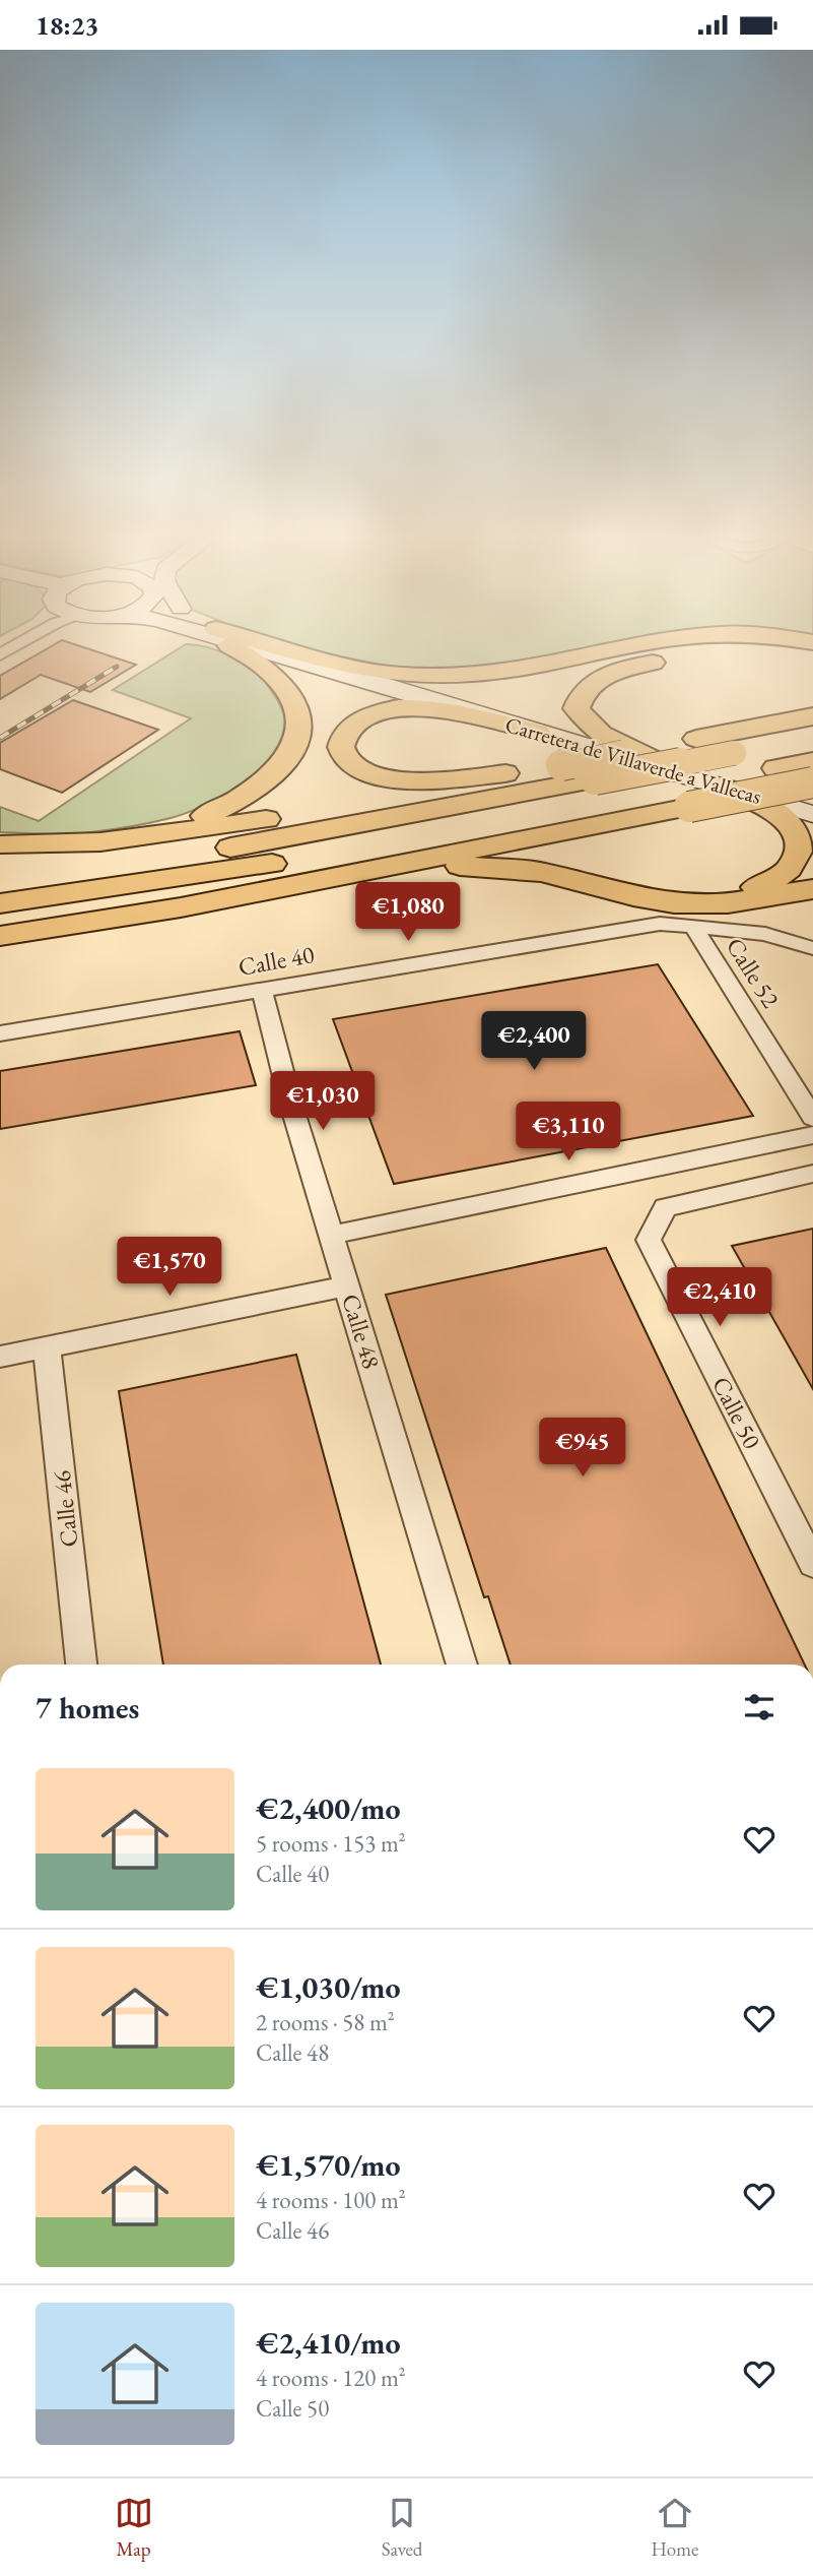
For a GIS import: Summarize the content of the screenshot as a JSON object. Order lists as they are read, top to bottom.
{
  "streets": {
    "main road": ["Carretera de Villaverde a Vallecas"],
    "street": [
      "Calle 40",
      "Calle 52",
      "Calle 48",
      "Calle 50",
      "Calle 46"
    ]
  },
  "crossings": [
    ["Calle 40", "Calle 52"],
    ["Calle 40", "Calle 48"]
  ],
  "page": {
    "status": "18:23",
    "price": [
      "€1,080",
      "€2,400",
      "€1,030",
      "€3,110",
      "€1,570",
      "€2,410",
      "€945"
    ],
    "heading": "7 homes",
    "list": [
      {
        "name": "€2,400/mo",
        "note": "5 rooms · 153 m² · Calle 40"
      },
      {
        "name": "€1,030/mo",
        "note": "2 rooms · 58 m² · Calle 48"
      },
      {
        "name": "€1,570/mo",
        "note": "4 rooms · 100 m² · Calle 46"
      },
      {
        "name": "€2,410/mo",
        "note": "4 rooms · 120 m² · Calle 50"
      }
    ],
    "tabs": ["Map", "Saved", "Home"]
  }
}
